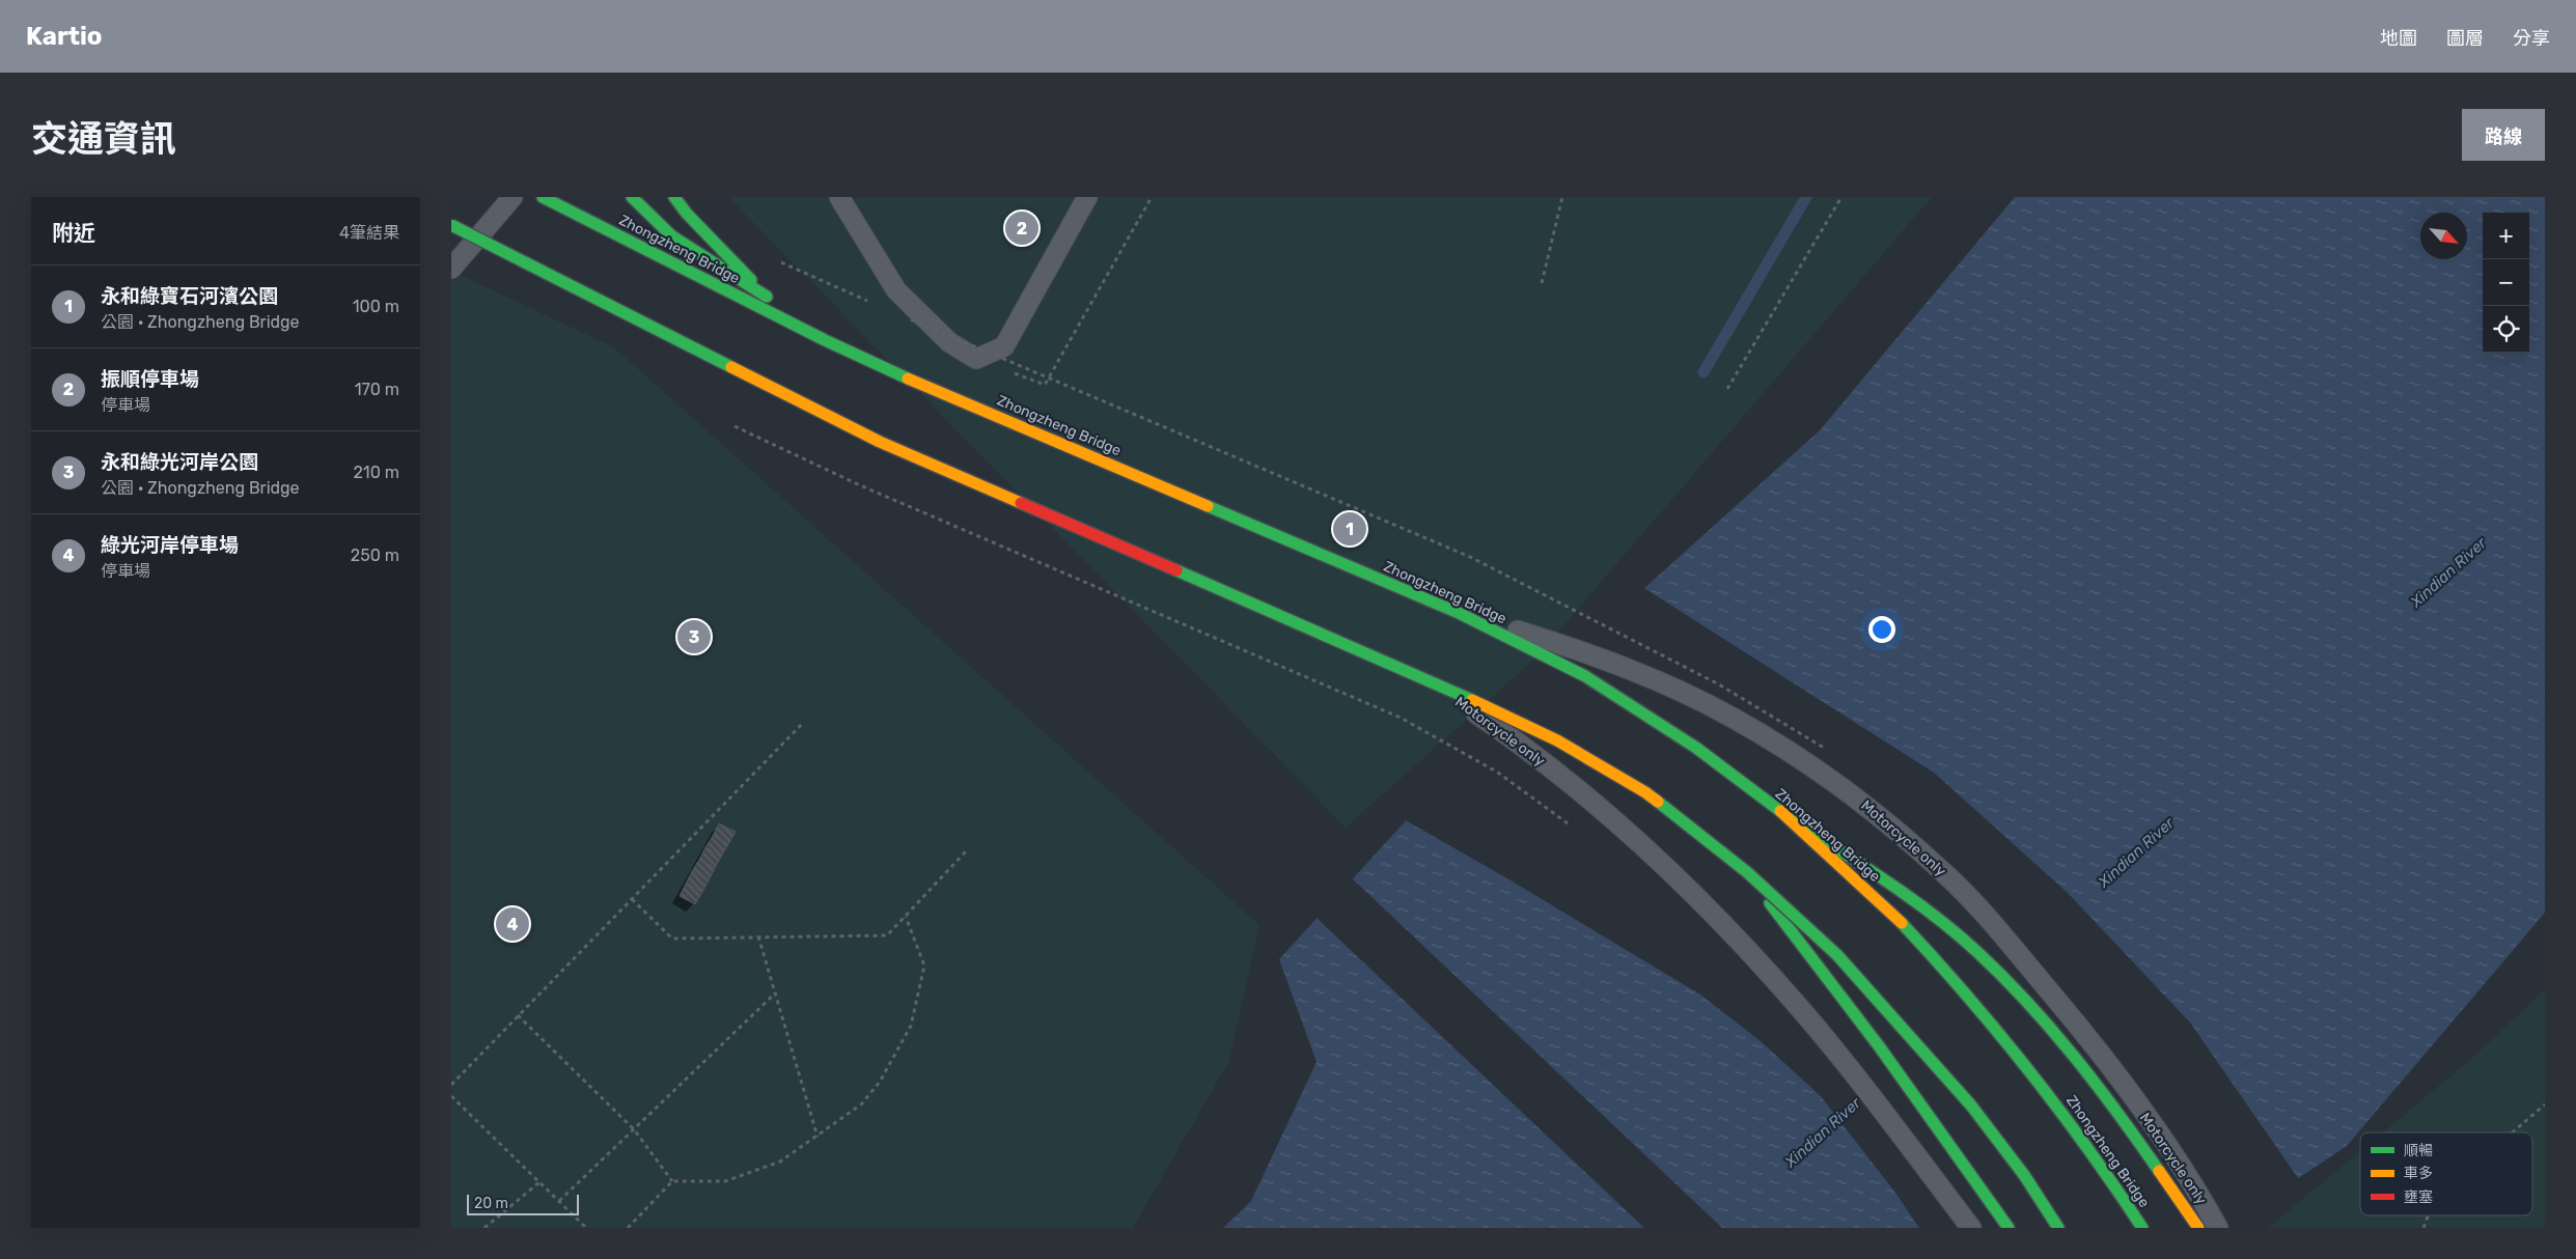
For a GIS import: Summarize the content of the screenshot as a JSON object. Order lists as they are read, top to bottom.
{
  "streets": {
    "main road": ["Zhongzheng Bridge"],
    "lane": ["Motorcycle only"]
  },
  "crossings": [
    ["Zhongzheng Bridge", "Motorcycle only"]
  ],
  "water": ["Xindian River"],
  "legend": ["順暢", "車多", "壅塞"],
  "scale_bar": "20 m",
  "north": "bottom right",
  "page": {
    "header": "Kartio",
    "nav": ["地圖", "圖層", "分享"],
    "title": "交通資訊",
    "buttons": "路線",
    "heading": ["附近", "4筆結果"],
    "pins": [
      "2",
      "1",
      "3",
      "4"
    ],
    "map_buttons": ["+", "−"],
    "list": [
      {
        "mark": "1",
        "name": "永和綠寶石河濱公園",
        "note": "公園 · Zhongzheng Bridge",
        "value": "100 m"
      },
      {
        "mark": "2",
        "name": "振順停車場",
        "note": "停車場",
        "value": "170 m"
      },
      {
        "mark": "3",
        "name": "永和綠光河岸公園",
        "note": "公園 · Zhongzheng Bridge",
        "value": "210 m"
      },
      {
        "mark": "4",
        "name": "綠光河岸停車場",
        "note": "停車場",
        "value": "250 m"
      }
    ],
    "scale": "20 m"
  }
}
